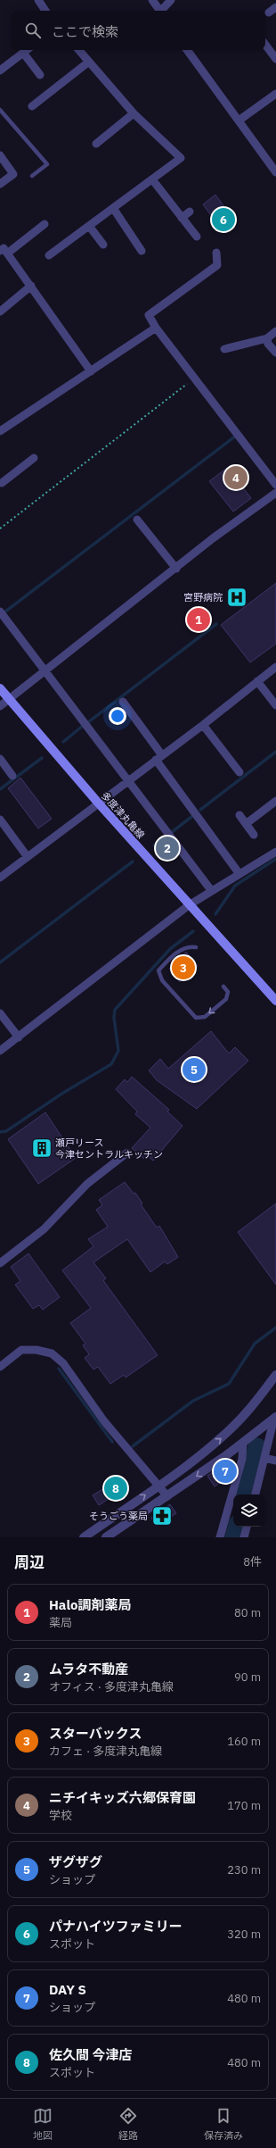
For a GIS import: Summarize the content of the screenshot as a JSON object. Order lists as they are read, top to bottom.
{
  "streets": {
    "main road": ["多度津丸亀線"]
  },
  "places": {
    "hospital": ["宮野病院"],
    "building": ["瀬戸リース 今津セントラルキッチン"],
    "pharmacy": ["そうごう薬局"]
  },
  "page": {
    "search": "ここで検索",
    "pins": [
      "6",
      "4",
      "1",
      "2",
      "3",
      "5",
      "7",
      "8"
    ],
    "heading": ["周辺", "8件"],
    "list": [
      {
        "mark": "1",
        "name": "Halo調剤薬局",
        "note": "薬局",
        "value": "80 m"
      },
      {
        "mark": "2",
        "name": "ムラタ不動産",
        "note": "オフィス · 多度津丸亀線",
        "value": "90 m"
      },
      {
        "mark": "3",
        "name": "スターバックス",
        "note": "カフェ · 多度津丸亀線",
        "value": "160 m"
      },
      {
        "mark": "4",
        "name": "ニチイキッズ六郷保育園",
        "note": "学校",
        "value": "170 m"
      },
      {
        "mark": "5",
        "name": "ザグザグ",
        "note": "ショップ",
        "value": "230 m"
      },
      {
        "mark": "6",
        "name": "パナハイツファミリー",
        "note": "スポット",
        "value": "320 m"
      },
      {
        "mark": "7",
        "name": "DAY S",
        "note": "ショップ",
        "value": "480 m"
      },
      {
        "mark": "8",
        "name": "佐久間 今津店",
        "note": "スポット",
        "value": "480 m"
      }
    ],
    "nav": ["地図", "経路", "保存済み"]
  }
}
